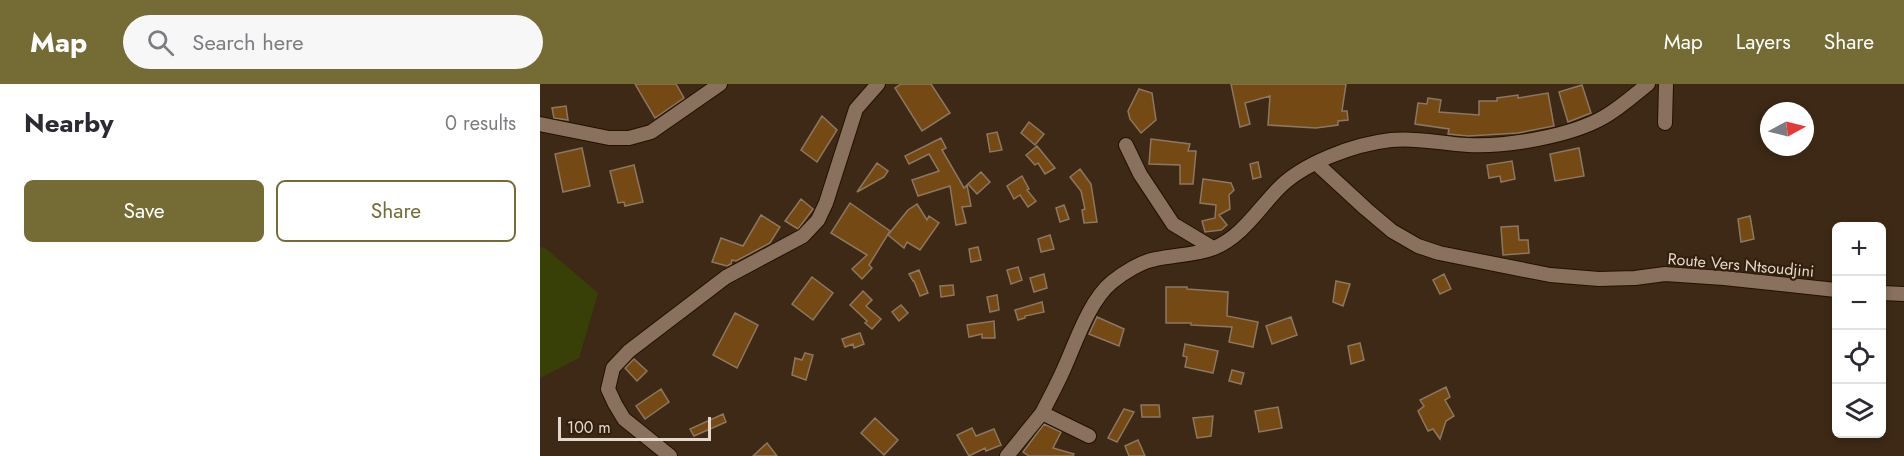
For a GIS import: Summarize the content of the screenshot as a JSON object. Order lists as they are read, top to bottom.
{
  "streets": {
    "street": ["Route Vers Ntsoudjini"]
  },
  "scale_bar": "100 m",
  "north": "right",
  "page": {
    "header": "Map",
    "search": "Search here",
    "nav": ["Map", "Layers", "Share"],
    "heading": ["Nearby", "0 results"],
    "buttons": ["Save", "Share"],
    "map_buttons": ["+", "−"],
    "scale": "100 m"
  }
}
